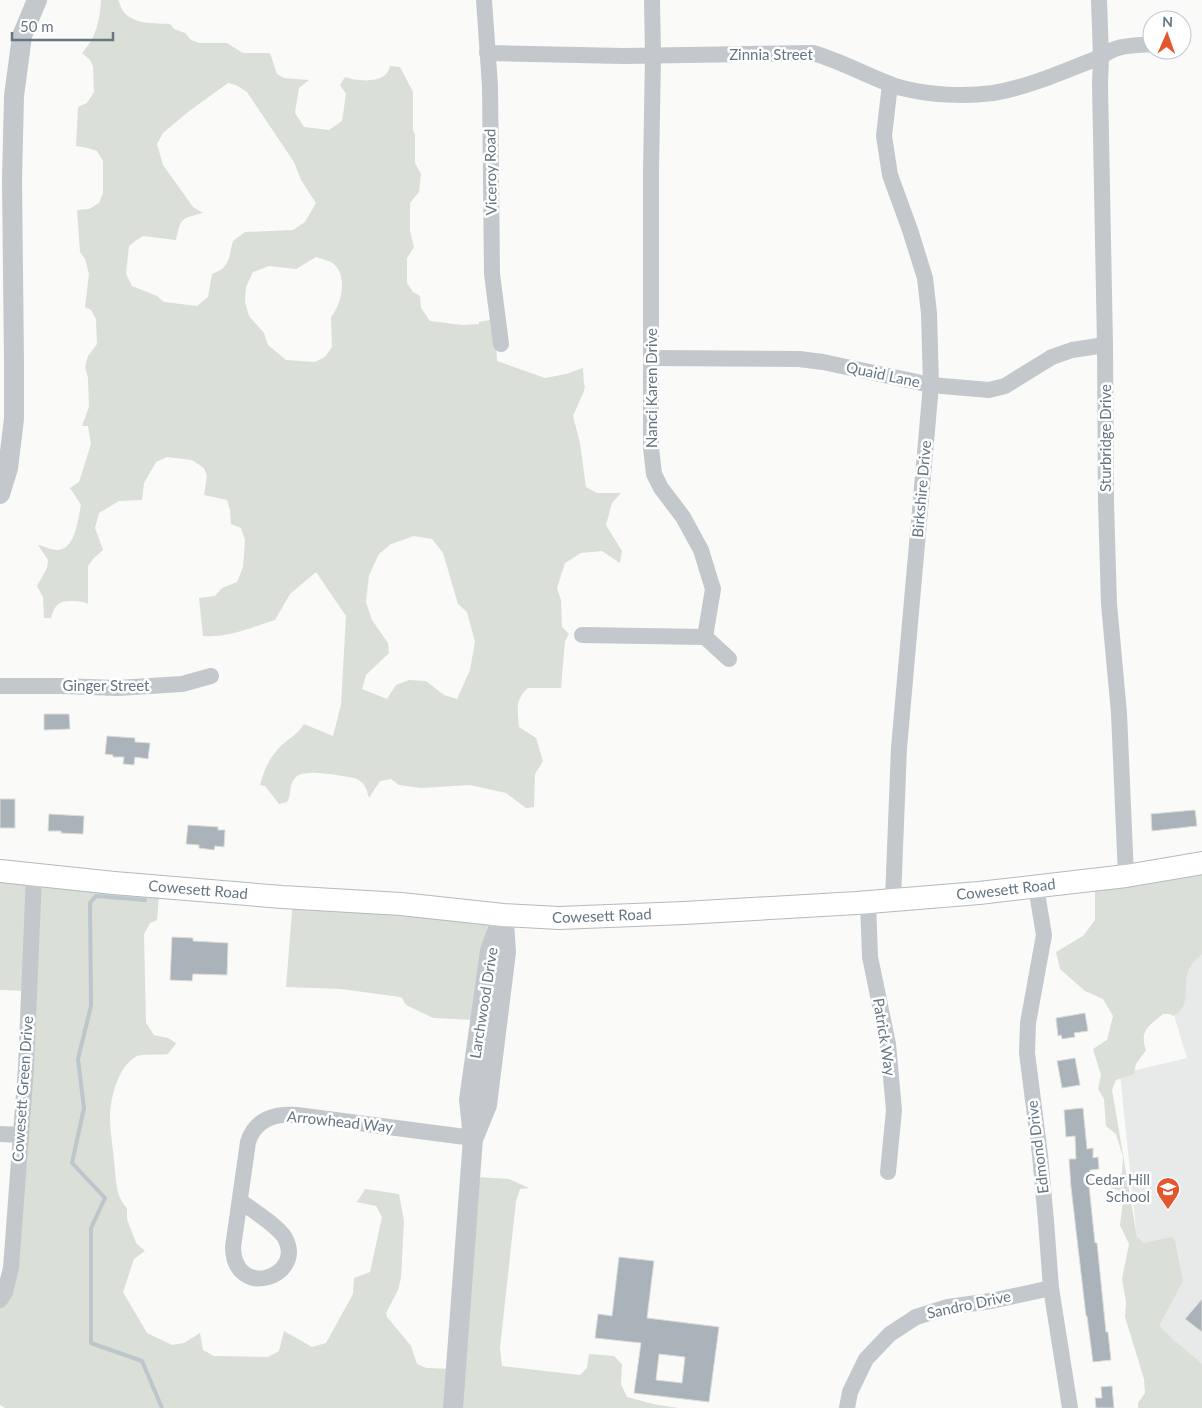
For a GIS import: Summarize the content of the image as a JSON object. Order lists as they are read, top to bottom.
{
  "streets": {
    "main road": ["Cowesett Road"],
    "street": [
      "Zinnia Street",
      "Viceroy Road",
      "Quaid Lane",
      "Nanci Karen Drive",
      "Sturbridge Drive",
      "Birkshire Drive",
      "Ginger Street",
      "Larchwood Drive",
      "Patrick Way",
      "Cowesett Green Drive",
      "Arrowhead Way",
      "Edmond Drive",
      "Sandro Drive"
    ]
  },
  "crossings": [
    ["Zinnia Street", "Viceroy Road"],
    ["Zinnia Street", "Nanci Karen Drive"],
    ["Zinnia Street", "Sturbridge Drive"],
    ["Zinnia Street", "Birkshire Drive"],
    ["Quaid Lane", "Nanci Karen Drive"],
    ["Quaid Lane", "Sturbridge Drive"],
    ["Quaid Lane", "Birkshire Drive"],
    ["Sturbridge Drive", "Cowesett Road"],
    ["Birkshire Drive", "Cowesett Road"],
    ["Cowesett Road", "Larchwood Drive"],
    ["Cowesett Road", "Patrick Way"],
    ["Cowesett Road", "Cowesett Green Drive"],
    ["Cowesett Road", "Edmond Drive"],
    ["Larchwood Drive", "Arrowhead Way"],
    ["Edmond Drive", "Sandro Drive"]
  ],
  "places": {
    "school or university": ["Cedar Hill School"]
  },
  "scale_bar": "50 m",
  "north": "top"
}
